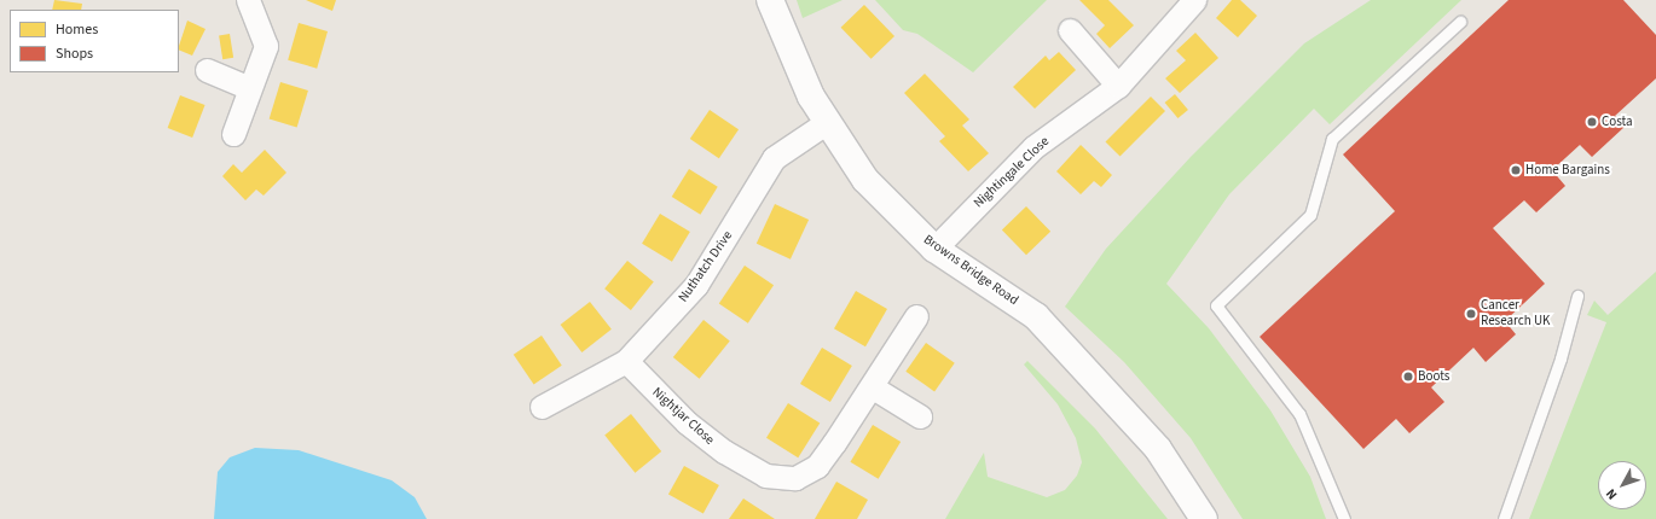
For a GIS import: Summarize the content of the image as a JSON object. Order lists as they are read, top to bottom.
{
  "streets": {
    "street": [
      "Nightingale Close",
      "Nuthatch Drive",
      "Browns Bridge Road",
      "Nightjar Close"
    ]
  },
  "crossings": [
    ["Nightingale Close", "Browns Bridge Road"],
    ["Nuthatch Drive", "Browns Bridge Road"],
    ["Nuthatch Drive", "Nightjar Close"]
  ],
  "places": [
    "Costa",
    "Home Bargains",
    "Cancer Research UK",
    "Boots"
  ],
  "legend": ["Homes", "Shops"],
  "north": "bottom left"
}
